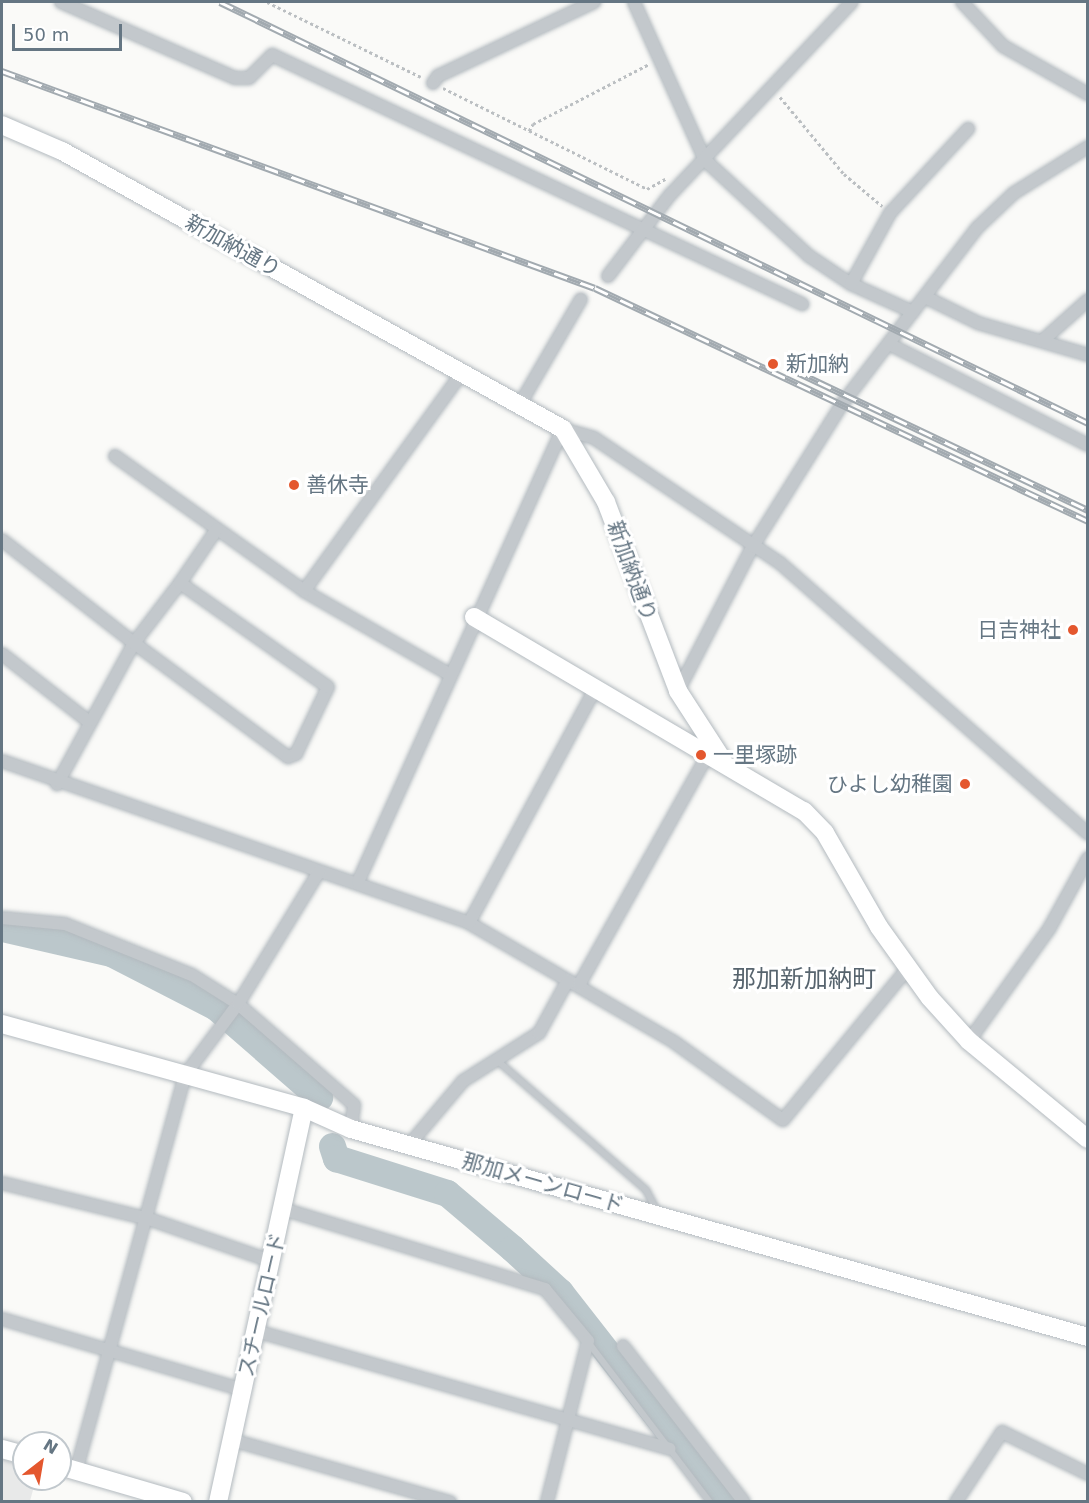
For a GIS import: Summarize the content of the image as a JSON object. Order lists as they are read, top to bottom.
{
  "streets": {
    "street": ["新加納通り", "那加メーンロード", "スチールロード"]
  },
  "crossings": [
    ["那加メーンロード", "スチールロード"]
  ],
  "districts": ["那加新加納町"],
  "places": [
    "新加納",
    "善休寺",
    "日吉神社",
    "一里塚跡",
    "ひよし幼稚園"
  ],
  "scale_bar": "50 m",
  "north": "top right"
}
